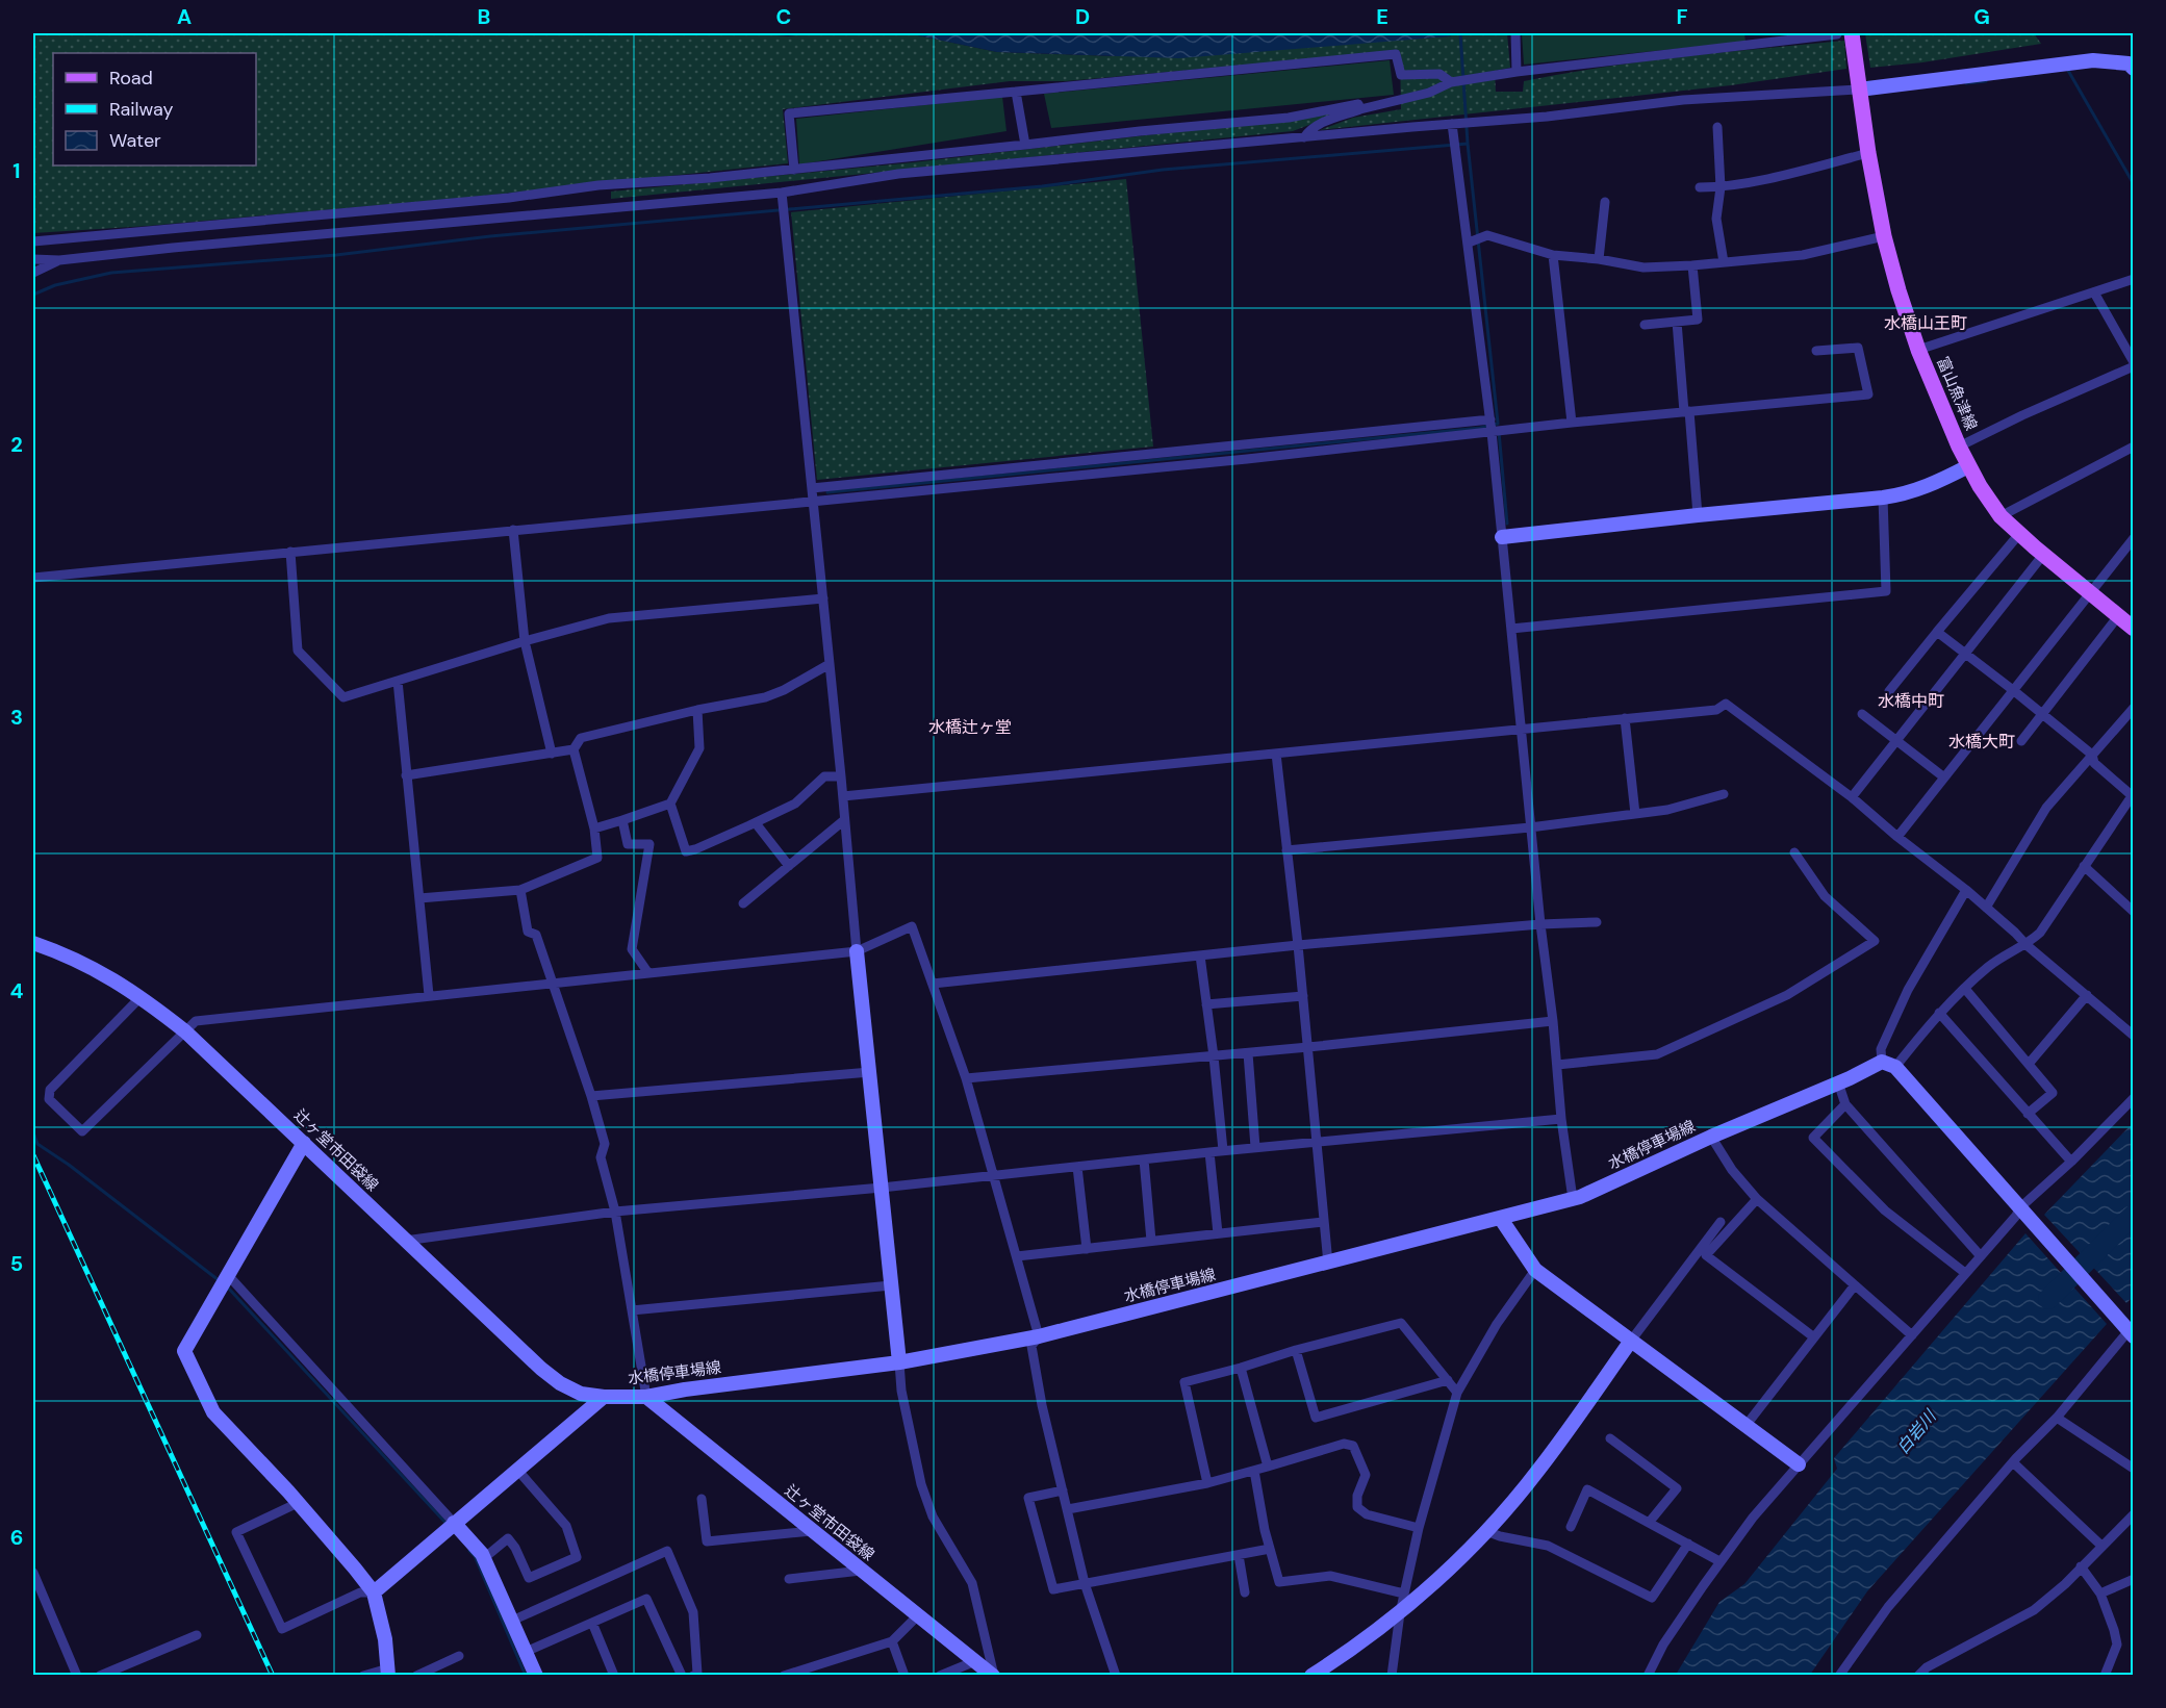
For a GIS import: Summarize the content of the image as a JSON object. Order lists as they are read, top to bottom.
{
  "streets": {
    "main road": ["富山魚津線", "水橋停車場線", "辻ヶ堂市田袋線"]
  },
  "crossings": [
    ["水橋停車場線", "辻ヶ堂市田袋線"]
  ],
  "districts": [
    "水橋山王町",
    "水橋中町",
    "水橋辻ヶ堂",
    "水橋大町"
  ],
  "water": ["白岩川"],
  "legend": ["Road", "Railway", "Water"],
  "grid": {
    "columns": [
      "A",
      "B",
      "C",
      "D",
      "E",
      "F",
      "G"
    ],
    "rows": [
      "1",
      "2",
      "3",
      "4",
      "5",
      "6"
    ]
  }
}
